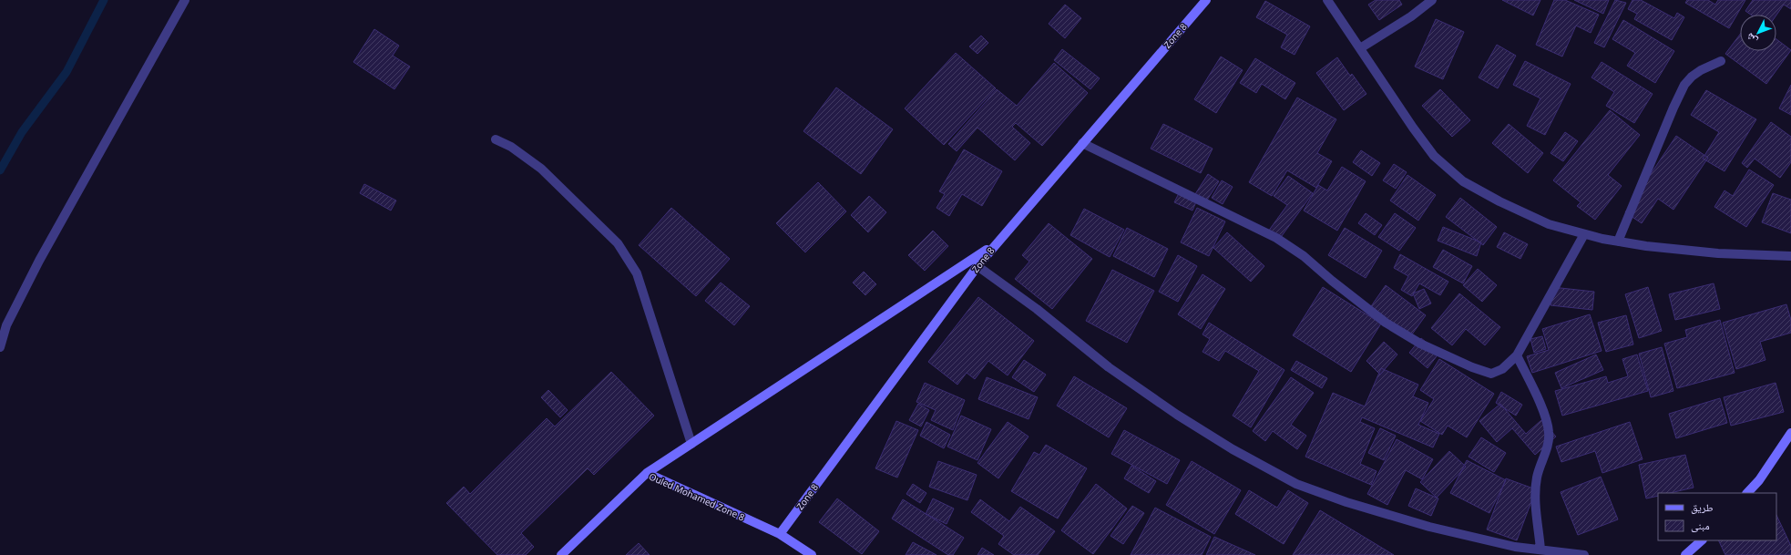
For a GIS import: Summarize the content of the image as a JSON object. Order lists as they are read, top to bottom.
{
  "streets": {
    "main road": ["Zone 8", "Ouled Mohamed Zone 8"]
  },
  "crossings": [
    ["Zone 8", "Ouled Mohamed Zone 8"]
  ],
  "legend": ["طريق", "مبنى"],
  "north": "bottom left"
}
